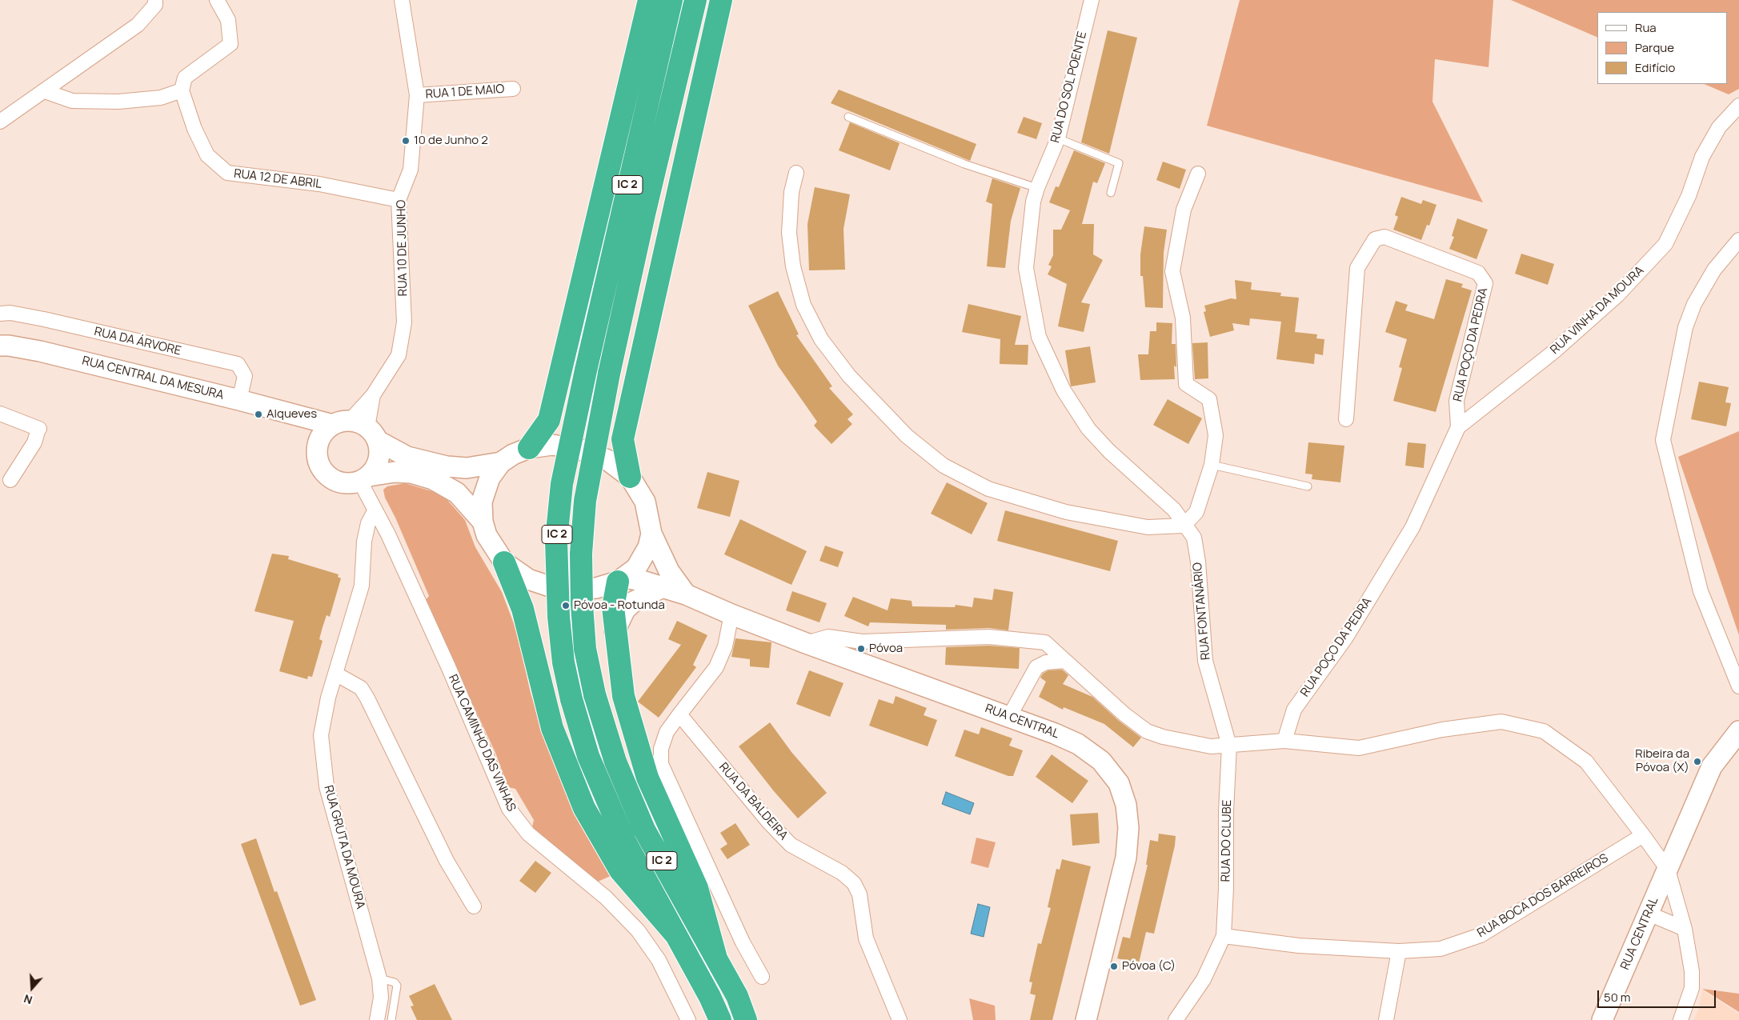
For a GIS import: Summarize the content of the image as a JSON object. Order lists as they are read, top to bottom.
{
  "streets": {
    "highway": ["IC 2"],
    "street": [
      "RUA DO SOL POENTE",
      "RUA 1 DE MAIO",
      "RUA 12 DE ABRIL",
      "RUA 10 DE JUNHO",
      "RUA VINHA DA MOURA",
      "RUA DA ÁRVORE",
      "RUA POÇO DA PEDRA",
      "RUA CENTRAL DA MESURA",
      "RUA FONTANÁRIO",
      "RUA CENTRAL",
      "RUA CAMINHO DAS VINHAS",
      "RUA DA BALDEIRA",
      "RUA DO CLUBE",
      "RUA GRUTA DA MOURA",
      "RUA BOCA DOS BARREIROS"
    ]
  },
  "crossings": [
    ["RUA DO SOL POENTE", "RUA FONTANÁRIO"],
    ["RUA 1 DE MAIO", "RUA 10 DE JUNHO"],
    ["RUA 12 DE ABRIL", "RUA 10 DE JUNHO"],
    ["RUA 10 DE JUNHO", "RUA CENTRAL DA MESURA"],
    ["RUA 10 DE JUNHO", "RUA CAMINHO DAS VINHAS"],
    ["RUA VINHA DA MOURA", "RUA POÇO DA PEDRA"],
    ["RUA DA ÁRVORE", "RUA CENTRAL DA MESURA"],
    ["RUA CENTRAL DA MESURA", "RUA CAMINHO DAS VINHAS"],
    ["RUA FONTANÁRIO", "RUA DO CLUBE"],
    ["RUA CAMINHO DAS VINHAS", "RUA GRUTA DA MOURA"],
    ["RUA DO CLUBE", "RUA BOCA DOS BARREIROS"]
  ],
  "places": [
    "10 de Junho 2",
    "Alqueves",
    "Póvoa - Rotunda",
    "Póvoa",
    "Ribeira da Póvoa (X)",
    "Póvoa (C)"
  ],
  "legend": ["Rua", "Parque", "Edifício"],
  "scale_bar": "50 m",
  "north": "bottom"
}
